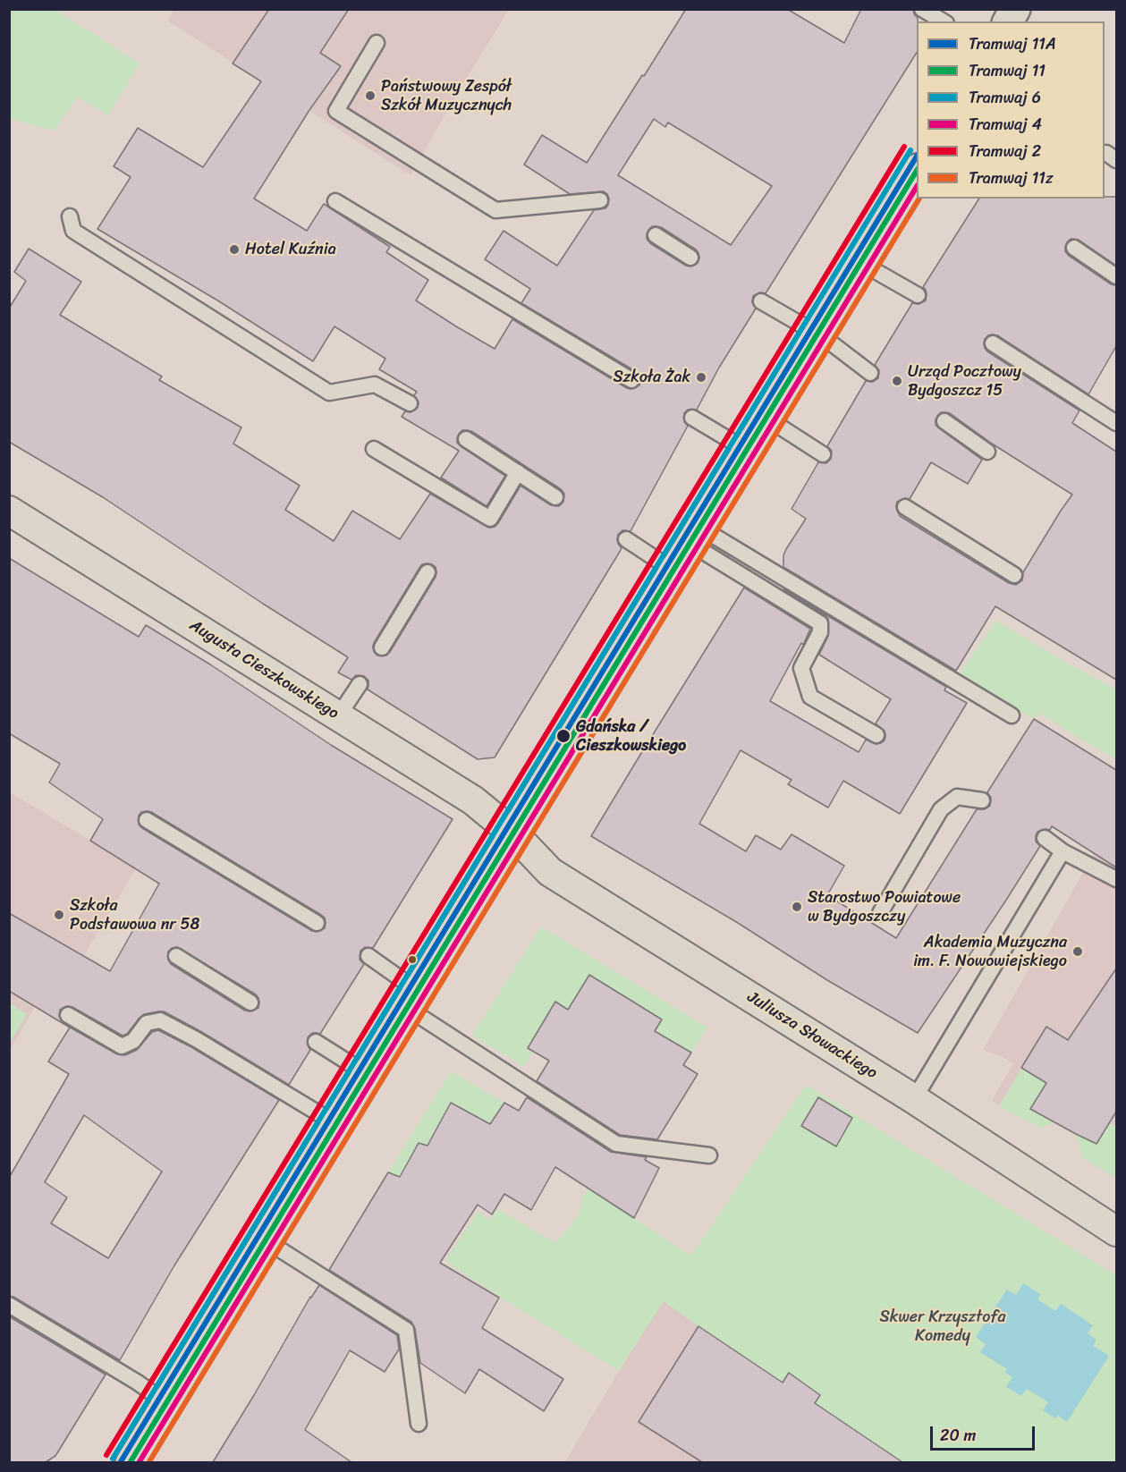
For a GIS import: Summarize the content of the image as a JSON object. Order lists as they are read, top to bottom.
{
  "streets": {
    "street": ["Augusta Cieszkowskiego", "Juliusza Słowackiego"]
  },
  "crossings": [
    ["Augusta Cieszkowskiego", "Juliusza Słowackiego"]
  ],
  "parks": ["Skwer Krzysztofa Komedy"],
  "places": [
    "Państwowy Zespół Szkół Muzycznych",
    "Hotel Kuźnia",
    "Szkoła Żak",
    "Urząd Pocztowy Bydgoszcz 15",
    "Gdańska / Cieszkowskiego",
    "Starostwo Powiatowe w Bydgoszczy",
    "Szkoła Podstawowa nr 58",
    "Akademia Muzyczna im. F. Nowowiejskiego"
  ],
  "lines": [
    "tram line 2",
    "tram line 6",
    "tram line 11A",
    "tram line 11",
    "tram line 4",
    "tram line 11z"
  ],
  "legend": [
    "Tramwaj 11A",
    "Tramwaj 11",
    "Tramwaj 6",
    "Tramwaj 4",
    "Tramwaj 2",
    "Tramwaj 11z"
  ],
  "scale_bar": "20 m"
}
